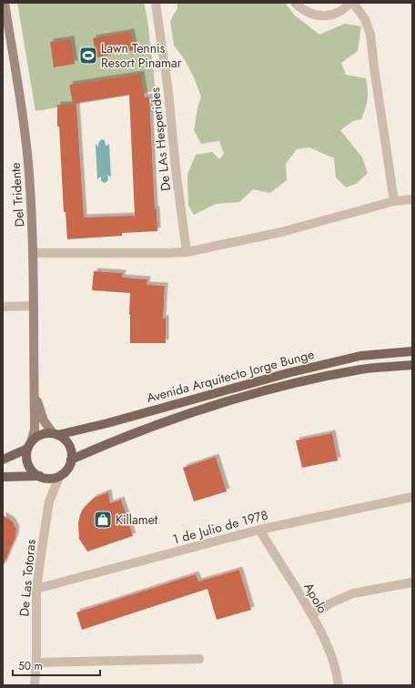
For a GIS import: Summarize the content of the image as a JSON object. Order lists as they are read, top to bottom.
{
  "streets": {
    "main road": ["Del Tridente", "Avenida Arquitecto Jorge Bunge"],
    "street": [
      "De LAs Hesperides",
      "1 de Julio de 1978",
      "De Las Totoras",
      "Apolo"
    ]
  },
  "crossings": [
    ["Del Tridente", "Avenida Arquitecto Jorge Bunge"],
    ["Del Tridente", "De Las Totoras"],
    ["Avenida Arquitecto Jorge Bunge", "De Las Totoras"],
    ["1 de Julio de 1978", "De Las Totoras"],
    ["1 de Julio de 1978", "Apolo"]
  ],
  "places": {
    "sports": ["Lawn Tennis Resort Pinamar"],
    "shop": ["Killamet"]
  },
  "scale_bar": "50 m"
}
